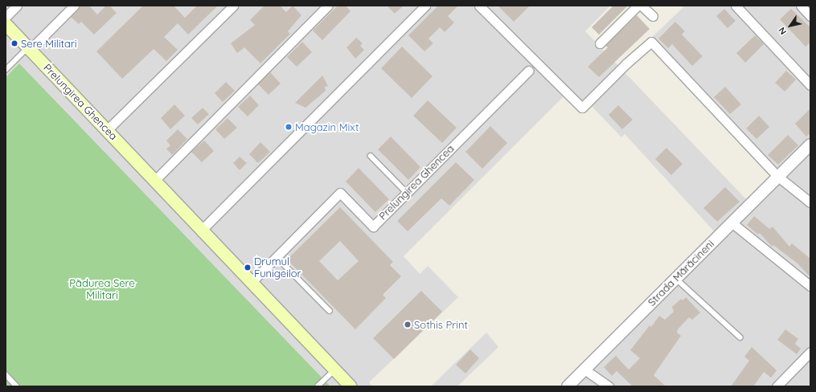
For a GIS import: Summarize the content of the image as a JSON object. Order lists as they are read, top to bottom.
{
  "streets": {
    "main road": ["Prelungirea Ghencea"],
    "street": ["Strada Mărăcineni"]
  },
  "parks": ["Pădurea Sere Militari"],
  "places": [
    "Sere Militari",
    "Magazin Mixt",
    "Drumul Funigeilor",
    "Sothis Print"
  ],
  "north": "bottom left"
}
